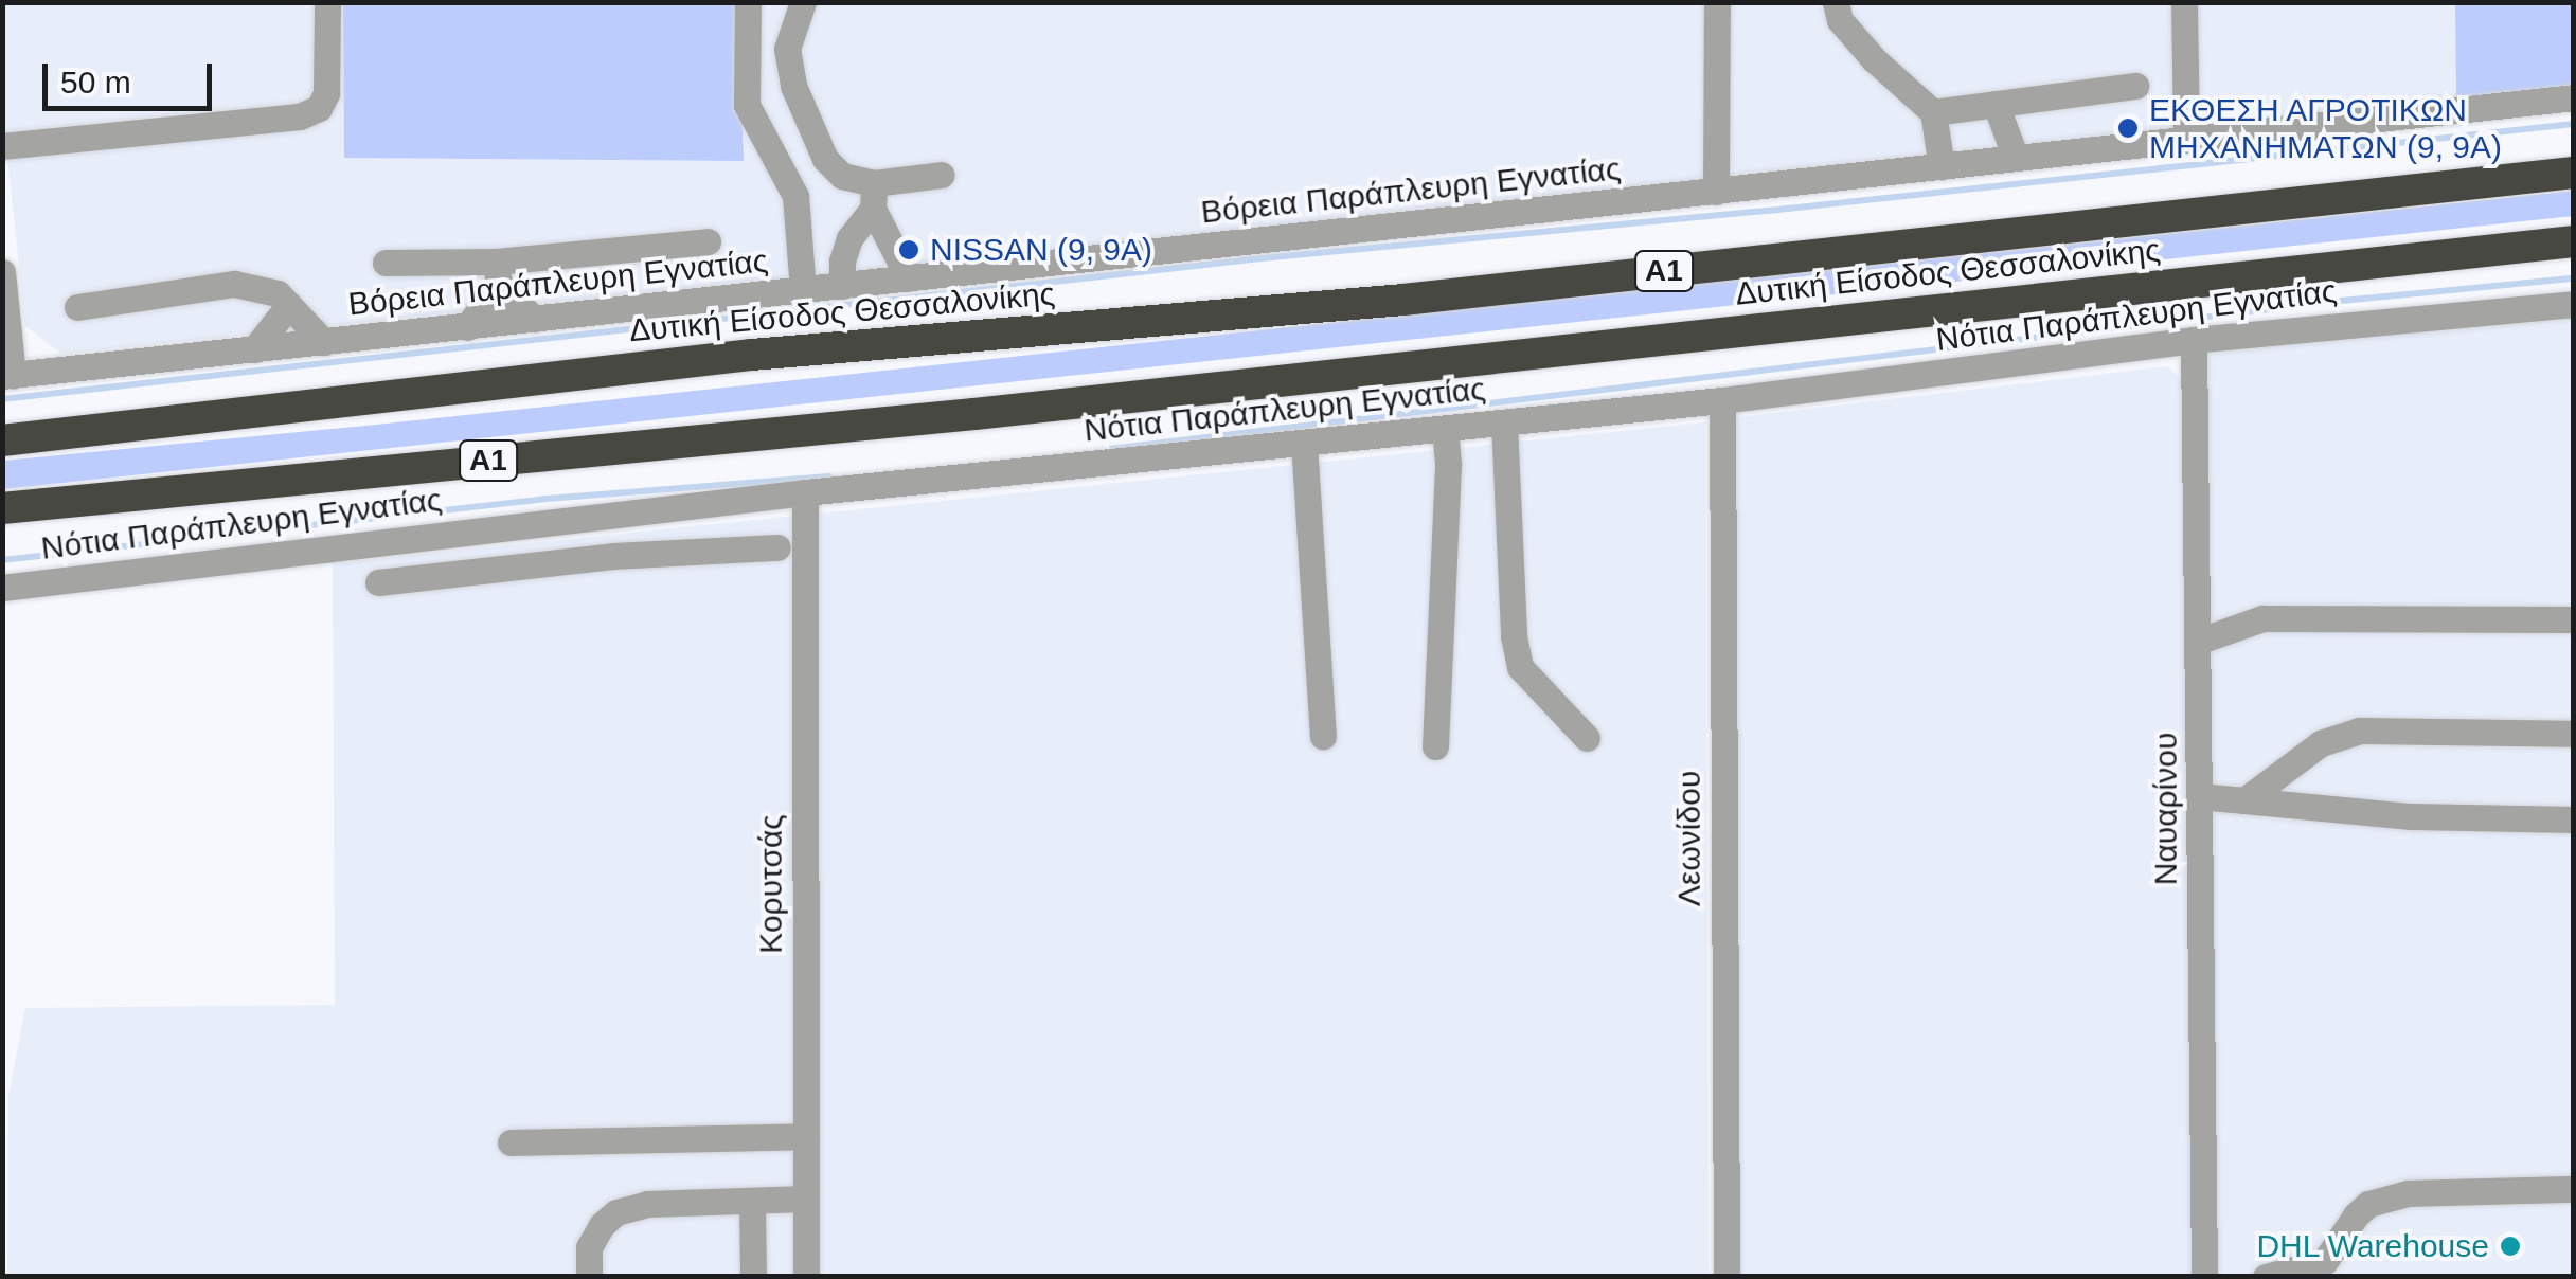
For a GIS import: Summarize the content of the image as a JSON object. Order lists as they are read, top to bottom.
{
  "streets": {
    "highway": ["Α1", "Δυτική Είσοδος Θεσσαλονίκης"],
    "street": [
      "Βόρεια Παράπλευρη Εγνατίας",
      "Νότια Παράπλευρη Εγνατίας",
      "Ναυαρίνου",
      "Λεωνίδου",
      "Κορυτσάς"
    ]
  },
  "crossings": [
    ["Νότια Παράπλευρη Εγνατίας", "Ναυαρίνου"],
    ["Νότια Παράπλευρη Εγνατίας", "Λεωνίδου"],
    ["Νότια Παράπλευρη Εγνατίας", "Κορυτσάς"]
  ],
  "places": ["ΕΚΘΕΣΗ ΑΓΡΟΤΙΚΩΝ ΜΗΧΑΝΗΜΑΤΩΝ (9, 9Α)", "NISSAN (9, 9Α)", "DHL Warehouse"],
  "scale_bar": "50 m"
}
